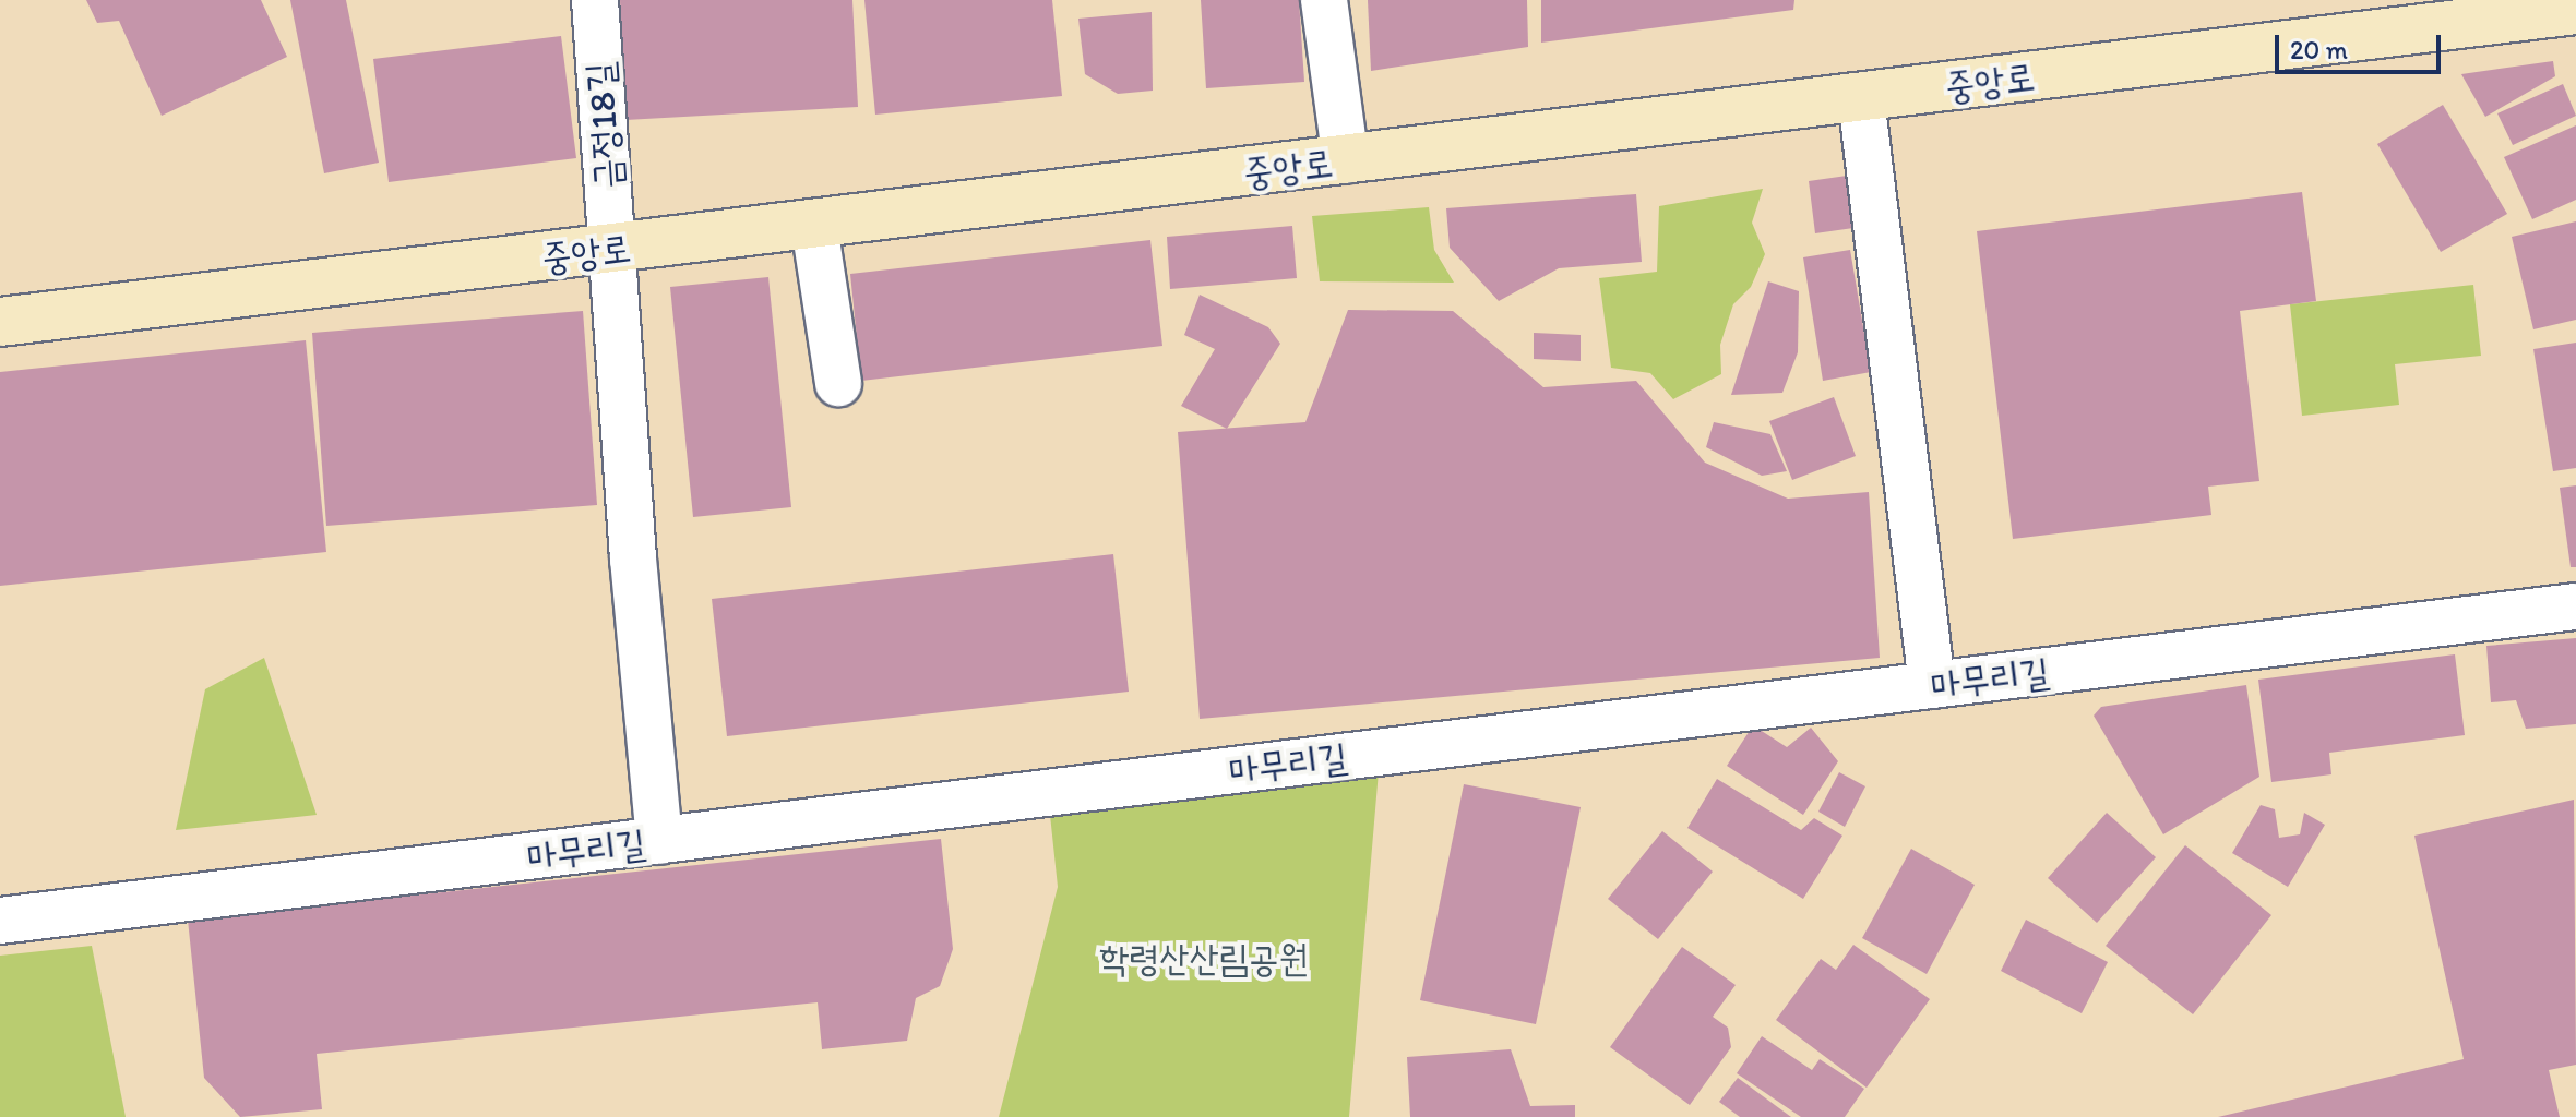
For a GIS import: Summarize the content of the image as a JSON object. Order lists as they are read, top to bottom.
{
  "streets": {
    "main road": ["중앙로"],
    "street": ["금정18길", "마무리길"]
  },
  "crossings": [
    ["중앙로", "금정18길"],
    ["금정18길", "마무리길"]
  ],
  "parks": ["학령산산림공원"],
  "scale_bar": "20 m"
}
